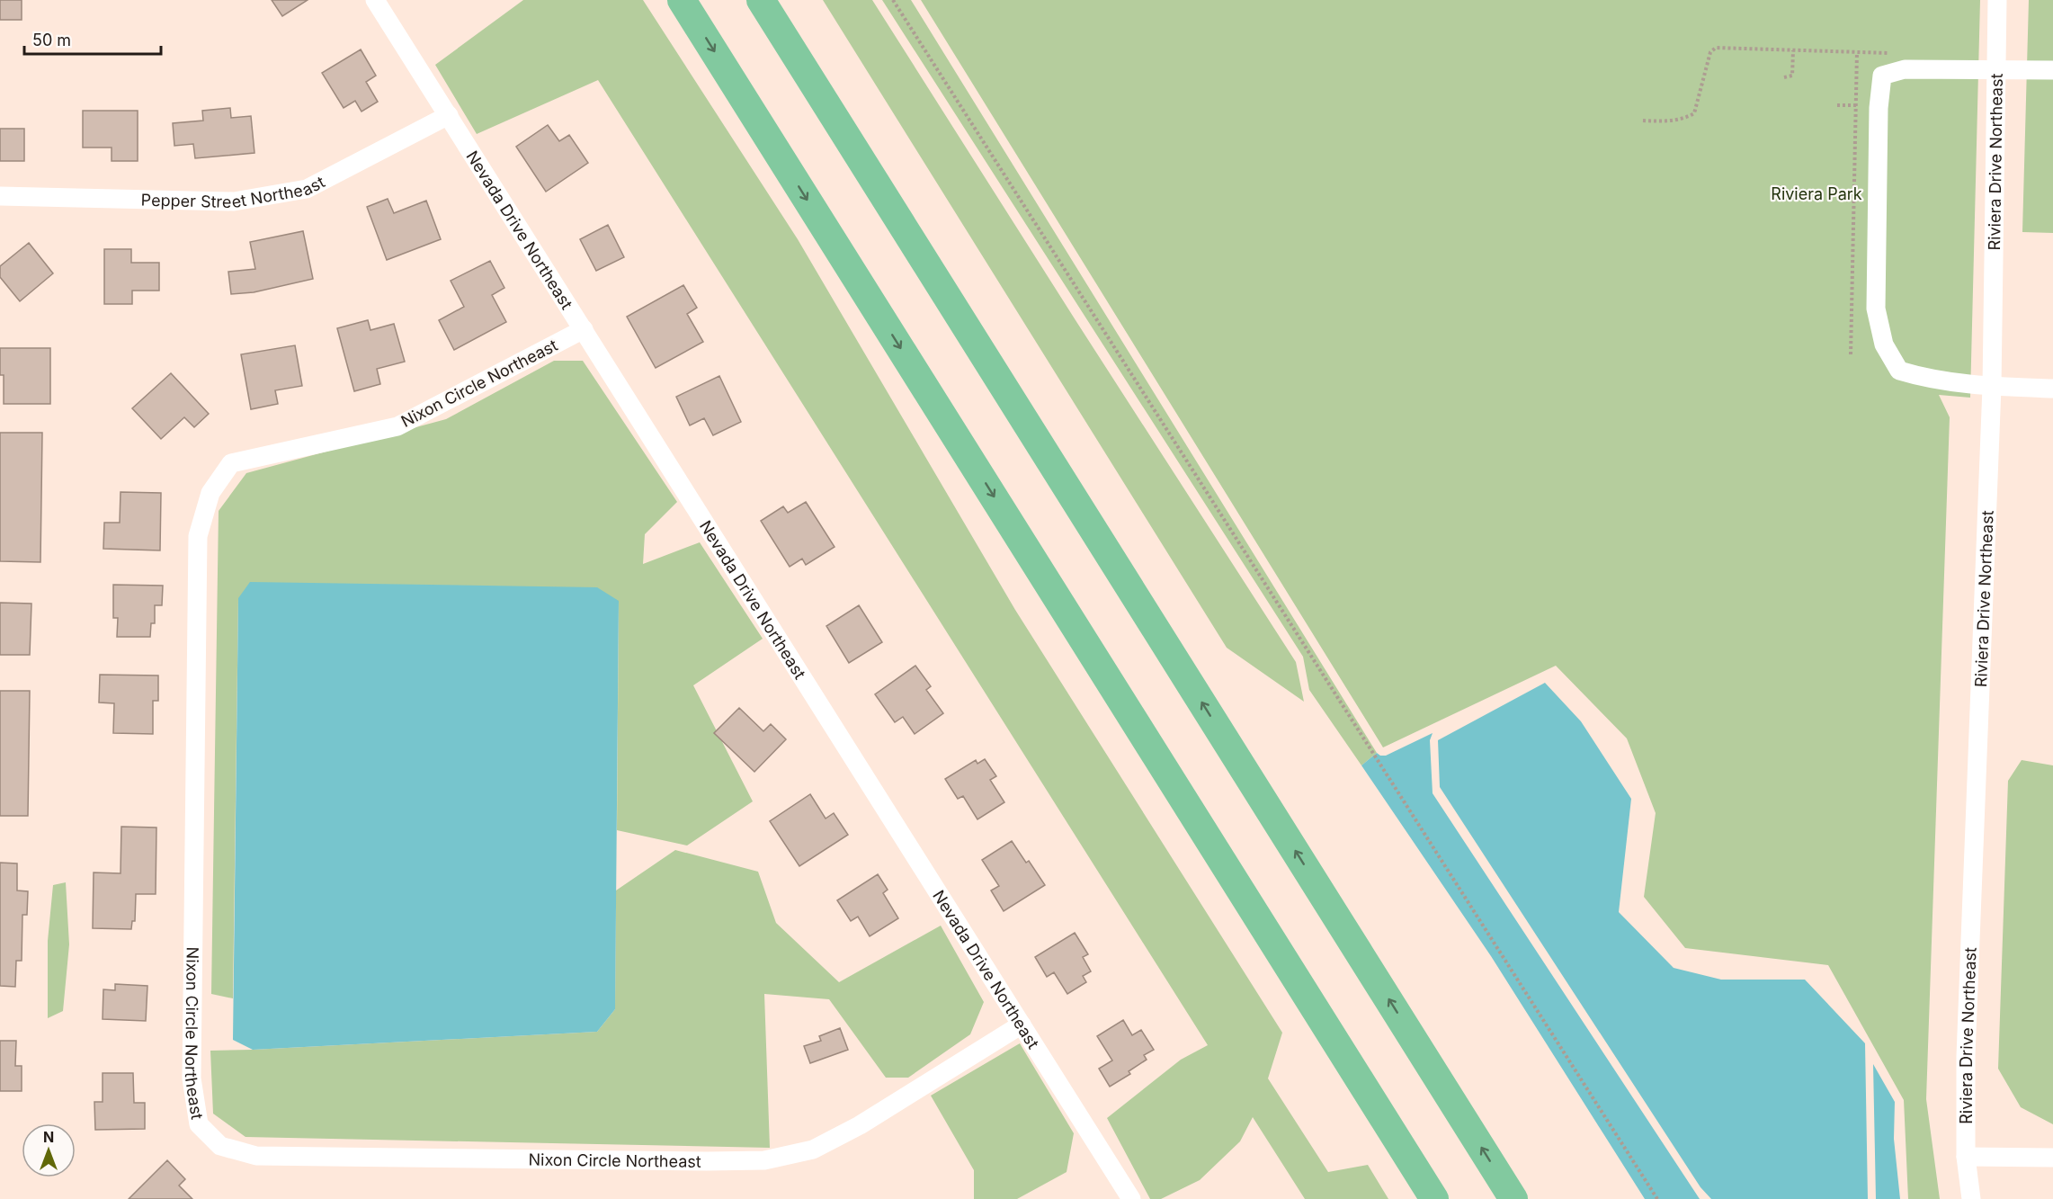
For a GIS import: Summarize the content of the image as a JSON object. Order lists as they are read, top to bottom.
{
  "streets": {
    "street": [
      "Riviera Drive Northeast",
      "Pepper Street Northeast",
      "Nevada Drive Northeast",
      "Nixon Circle Northeast"
    ]
  },
  "crossings": [
    ["Pepper Street Northeast", "Nevada Drive Northeast"],
    ["Nevada Drive Northeast", "Nixon Circle Northeast"]
  ],
  "parks": ["Riviera Park"],
  "scale_bar": "50 m",
  "north": "top"
}
